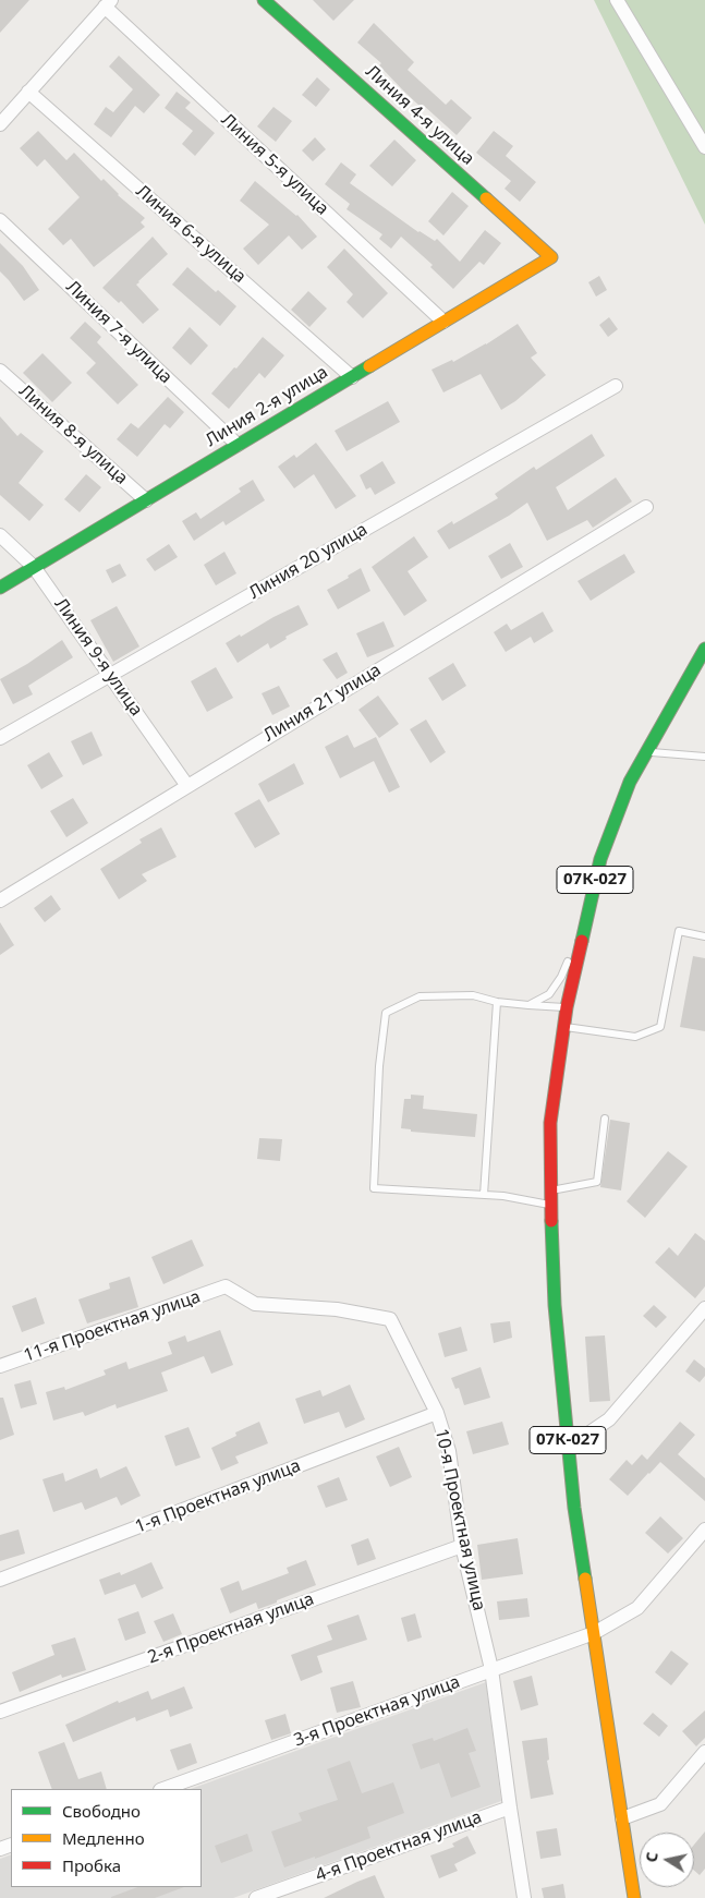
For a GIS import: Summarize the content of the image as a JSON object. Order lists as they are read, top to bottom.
{
  "streets": {
    "main road": ["Линия 4-я улица", "Линия 2-я улица", "07К-027"],
    "street": [
      "Линия 5-я улица",
      "Линия 6-я улица",
      "Линия 7-я улица",
      "Линия 8-я улица",
      "Линия 20 улица",
      "Линия 9-я улица",
      "Линия 21 улица",
      "11-я Проектная улица",
      "1-я Проектная улица",
      "10-я Проектная улица",
      "2-я Проектная улица",
      "3-я Проектная улица",
      "4-я Проектная улица"
    ]
  },
  "crossings": [
    ["Линия 4-я улица", "Линия 2-я улица"],
    ["Линия 5-я улица", "Линия 2-я улица"],
    ["Линия 6-я улица", "Линия 2-я улица"],
    ["Линия 7-я улица", "Линия 2-я улица"],
    ["Линия 2-я улица", "Линия 8-я улица"],
    ["Линия 2-я улица", "Линия 9-я улица"],
    ["Линия 20 улица", "Линия 9-я улица"],
    ["Линия 9-я улица", "Линия 21 улица"],
    ["07К-027", "3-я Проектная улица"],
    ["11-я Проектная улица", "10-я Проектная улица"],
    ["1-я Проектная улица", "10-я Проектная улица"],
    ["10-я Проектная улица", "2-я Проектная улица"],
    ["10-я Проектная улица", "3-я Проектная улица"],
    ["10-я Проектная улица", "4-я Проектная улица"]
  ],
  "legend": ["Свободно", "Медленно", "Пробка"],
  "north": "left"
}
